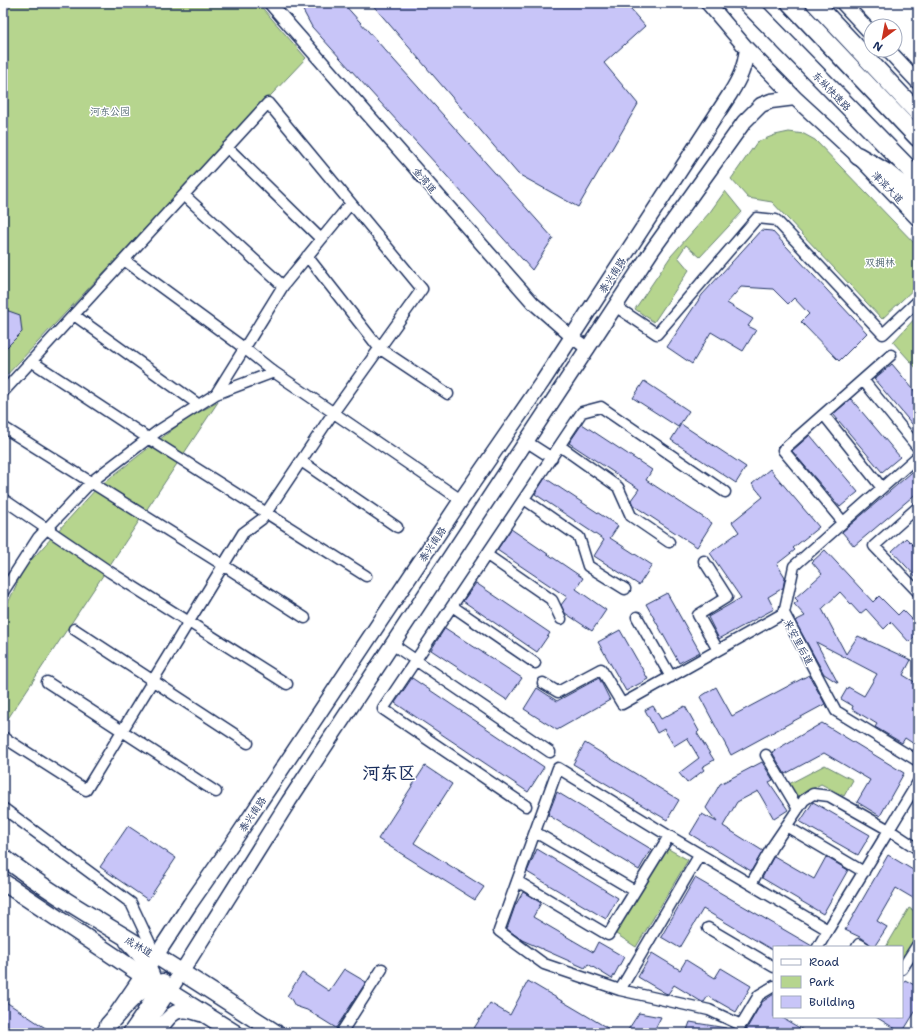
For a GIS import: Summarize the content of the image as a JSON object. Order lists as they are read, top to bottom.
{
  "streets": {
    "highway": ["东纵快速路"],
    "main road": ["津滨大道", "泰兴南路", "成林道"],
    "street": ["金湾道", "来安里后道"]
  },
  "crossings": [
    ["金湾道", "泰兴南路"],
    ["津滨大道", "泰兴南路"],
    ["泰兴南路", "成林道"]
  ],
  "districts": ["河东区"],
  "parks": ["河东公园", "双拥林"],
  "legend": ["Road", "Park", "Building"],
  "north": "bottom left"
}
